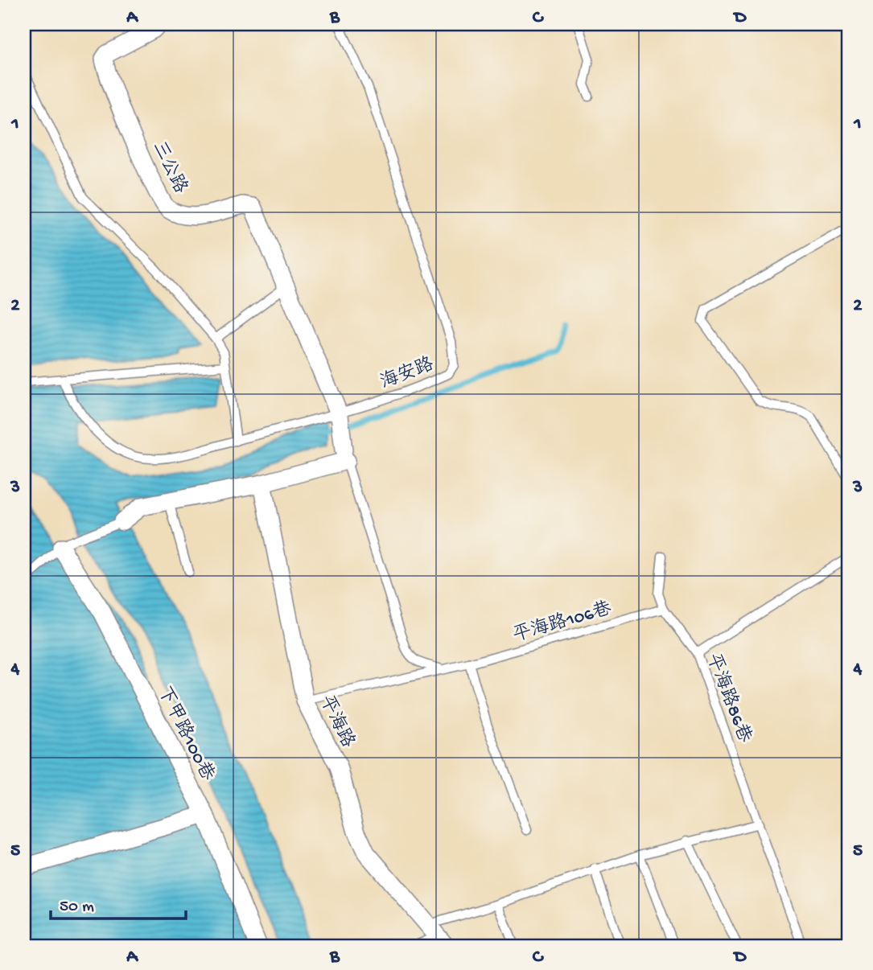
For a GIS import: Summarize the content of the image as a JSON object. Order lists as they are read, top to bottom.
{
  "streets": {
    "street": ["三公路", "平海路", "下甲路100巷"],
    "lane": ["海安路", "平海路106巷", "平海路86巷"]
  },
  "crossings": [
    ["三公路", "海安路"],
    ["平海路106巷", "平海路86巷"],
    ["平海路106巷", "平海路"]
  ],
  "scale_bar": "50 m",
  "grid": {
    "columns": [
      "A",
      "B",
      "C",
      "D"
    ],
    "rows": [
      "1",
      "2",
      "3",
      "4",
      "5"
    ]
  }
}
